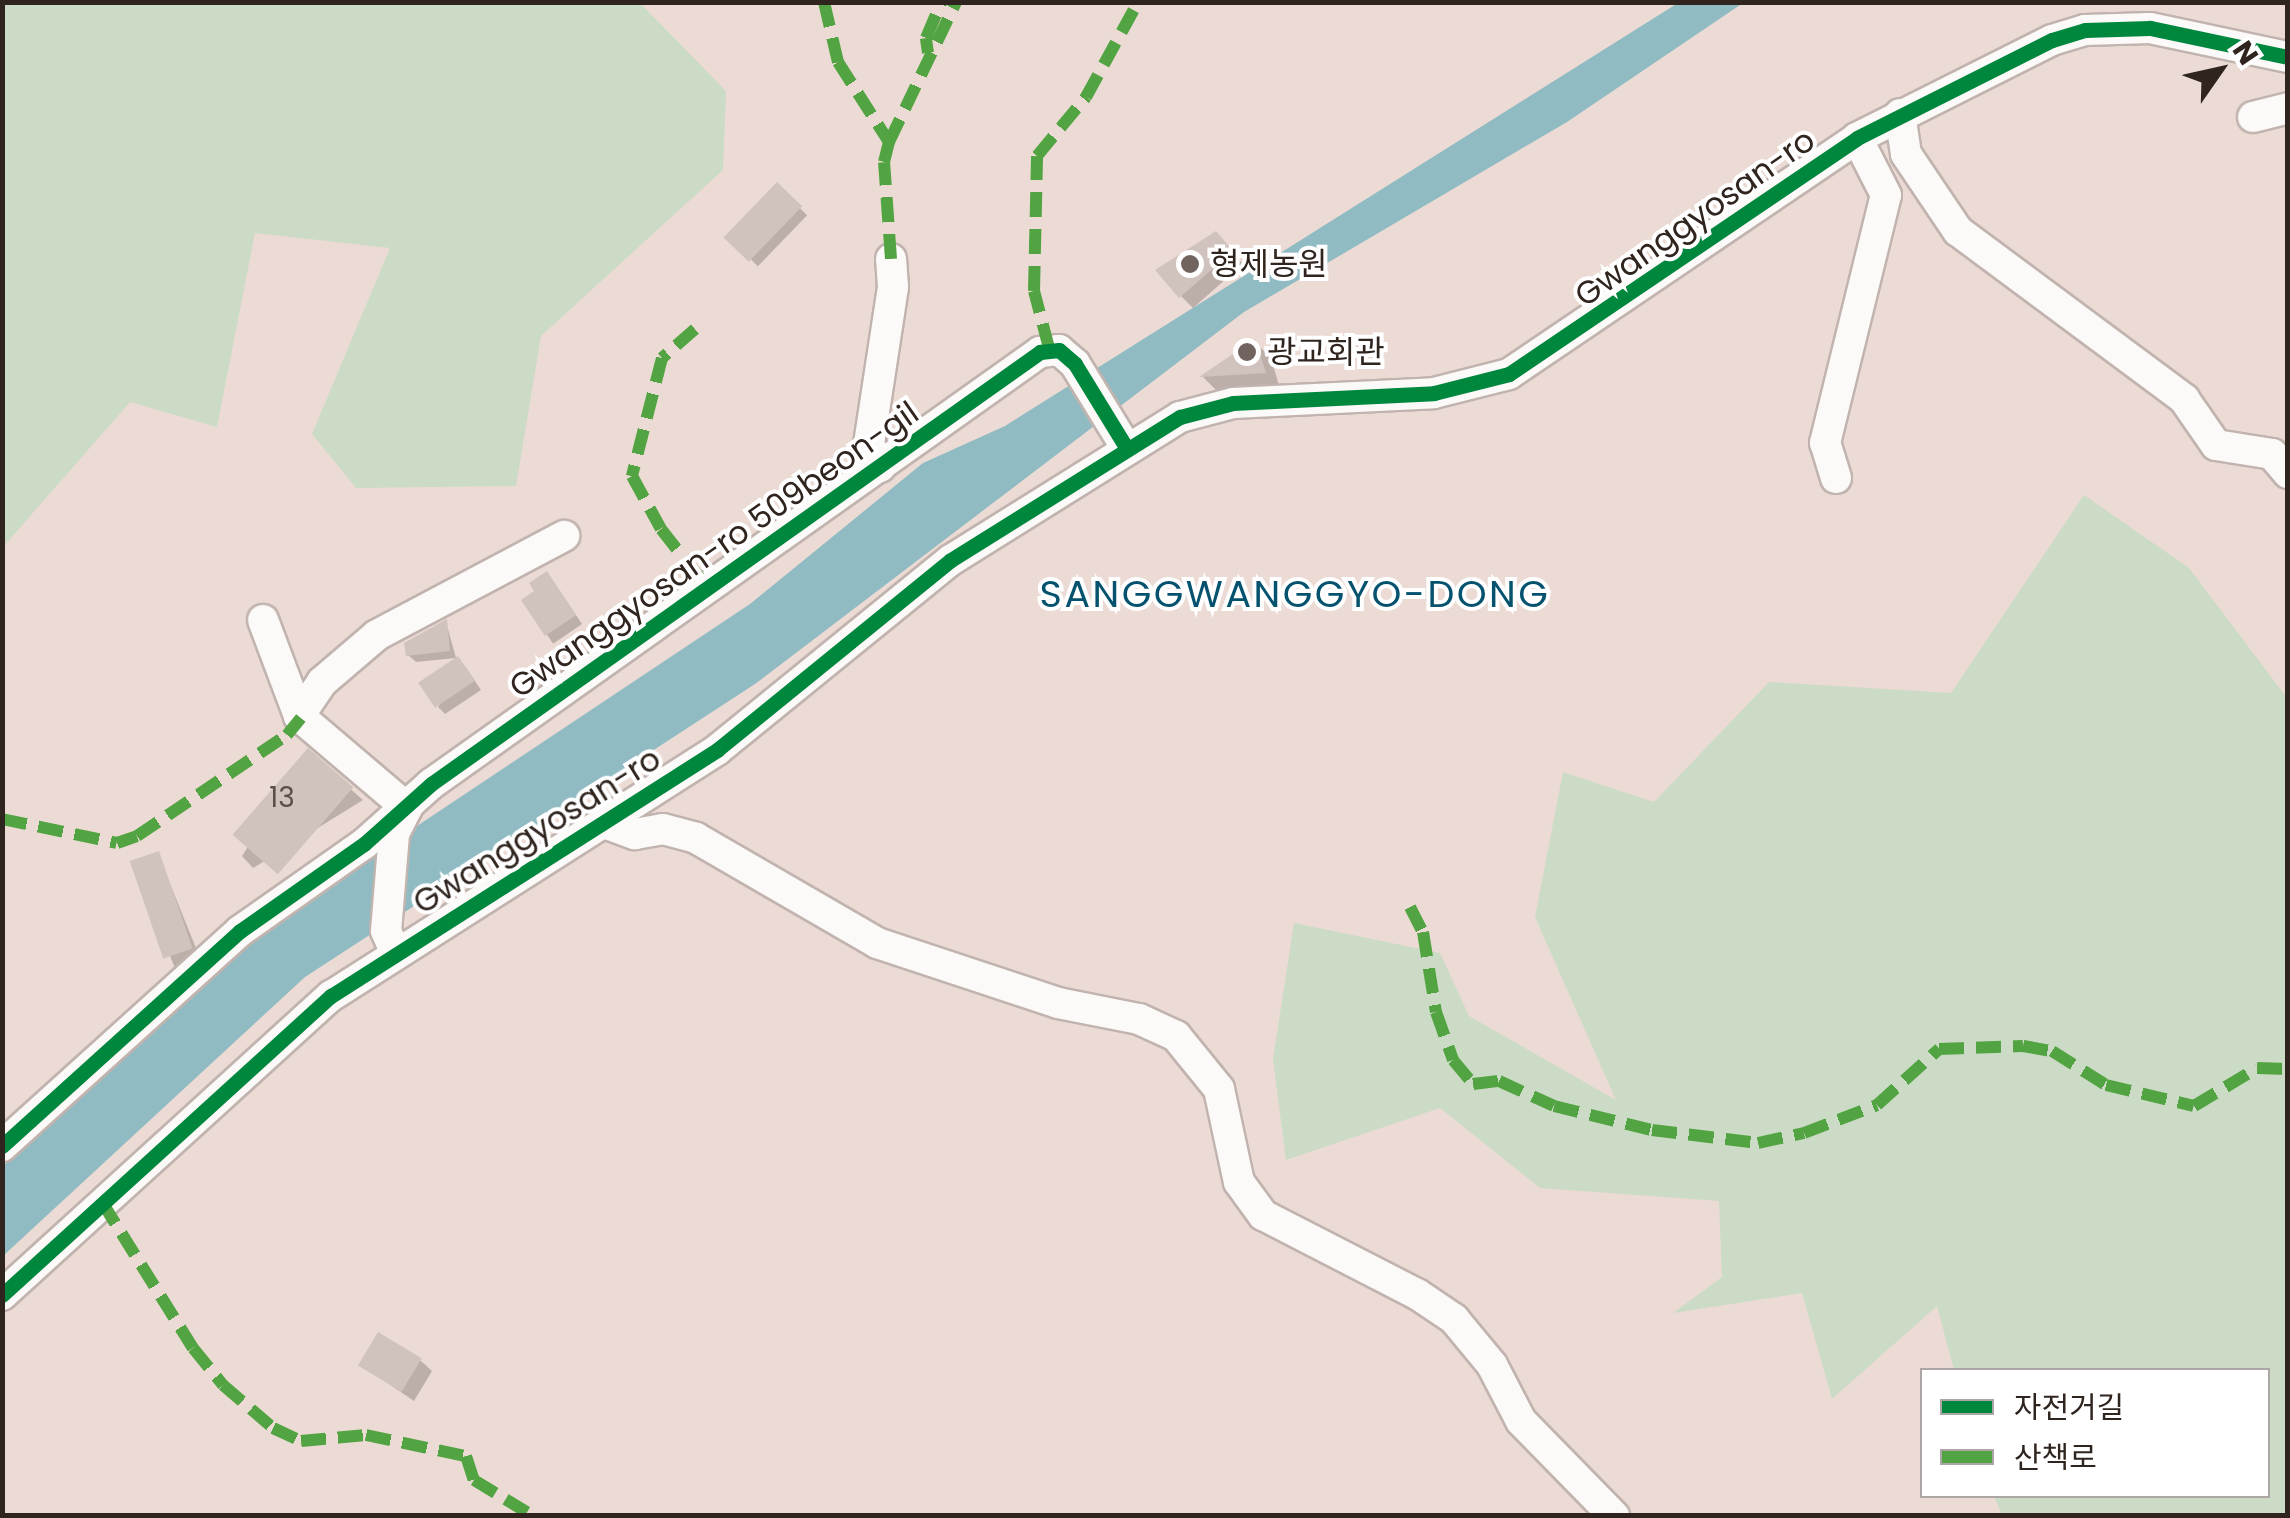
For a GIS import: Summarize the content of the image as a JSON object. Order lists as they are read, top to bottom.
{
  "streets": {
    "street": ["Gwanggyosan-ro", "Gwanggyosan-ro 509beon-gil"]
  },
  "crossings": [
    ["Gwanggyosan-ro", "Gwanggyosan-ro 509beon-gil"]
  ],
  "districts": ["SANGGWANGGYO-DONG"],
  "places": ["형제농원", "광교회관"],
  "house_numbers": ["13"],
  "legend": ["자전거길", "산책로"],
  "north": "top right"
}
